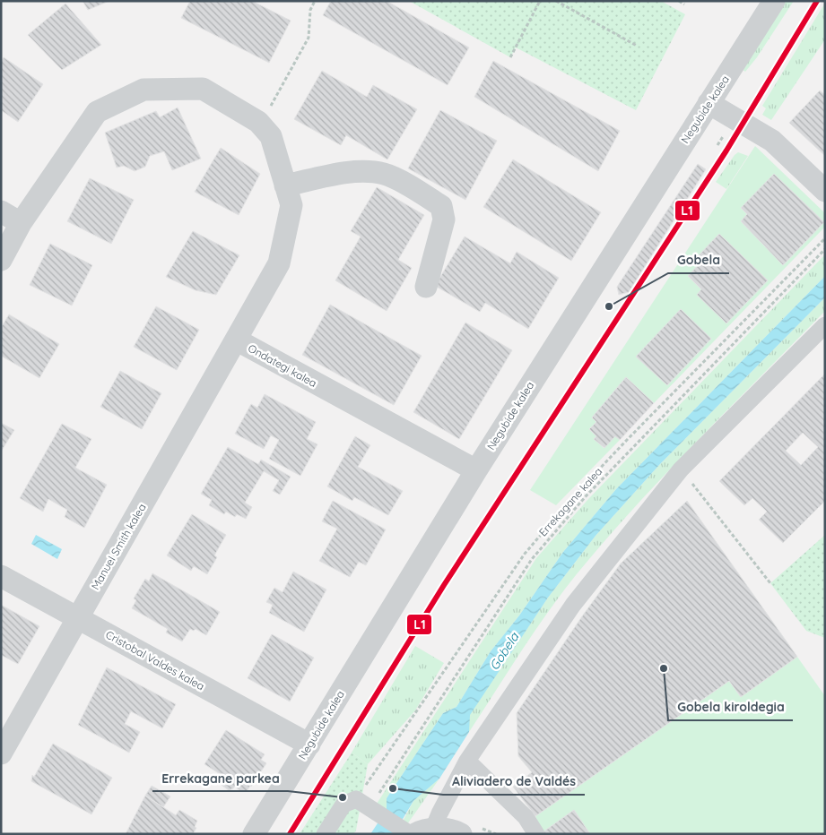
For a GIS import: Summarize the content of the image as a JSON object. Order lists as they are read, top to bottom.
{
  "streets": {
    "street": [
      "Negubide kalea",
      "Ondategi kalea",
      "Manuel Smith kalea",
      "Cristobal Valdes kalea"
    ],
    "path": ["Errekagane kalea"]
  },
  "crossings": [
    ["Negubide kalea", "Ondategi kalea"],
    ["Negubide kalea", "Cristobal Valdes kalea"],
    ["Ondategi kalea", "Manuel Smith kalea"],
    ["Manuel Smith kalea", "Cristobal Valdes kalea"]
  ],
  "water": ["Gobela"],
  "places": [
    "Gobela",
    "Gobela kiroldegia",
    "Aliviadero de Valdés",
    "Errekagane parkea"
  ],
  "lines": ["transit line L1"]
}
